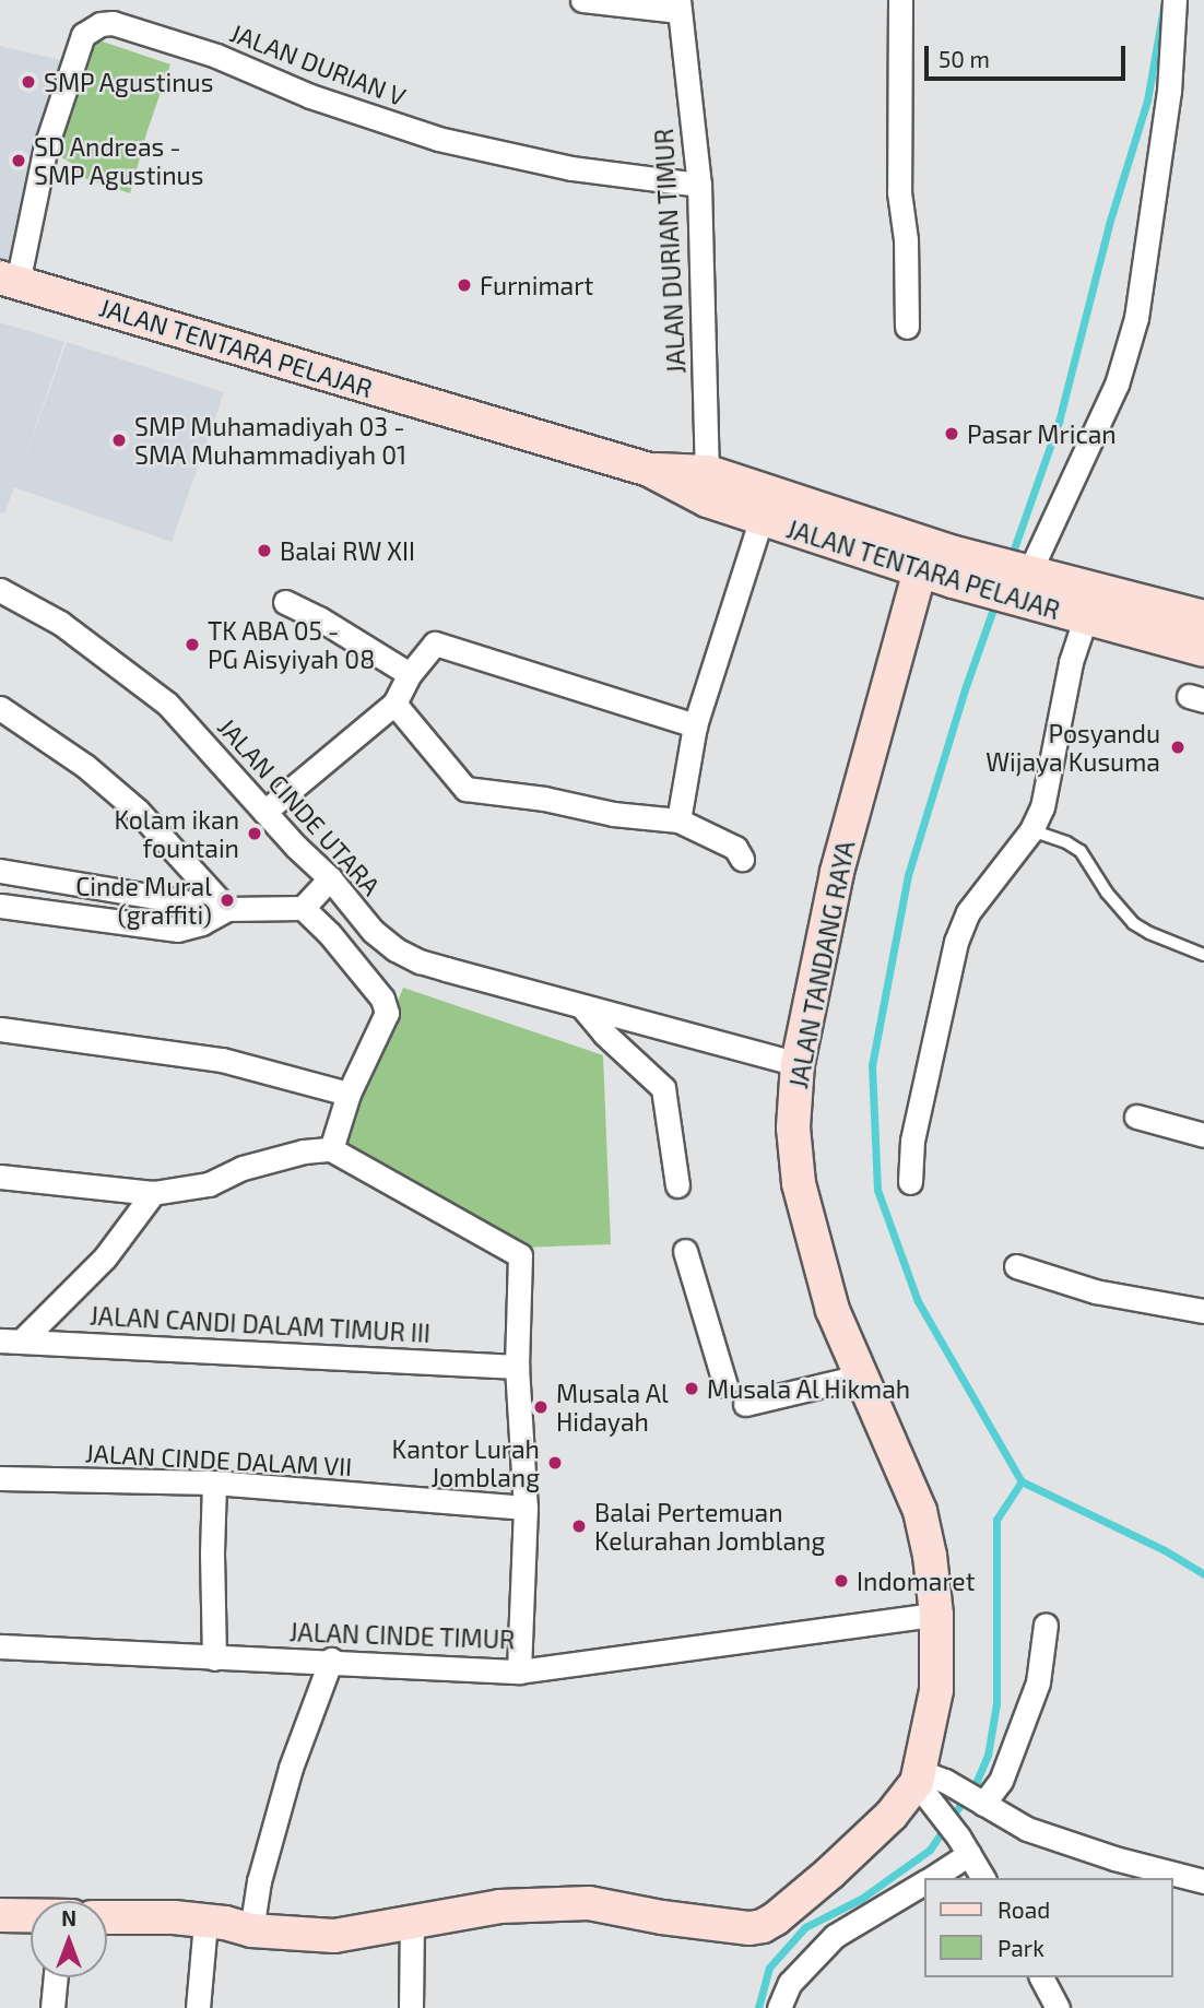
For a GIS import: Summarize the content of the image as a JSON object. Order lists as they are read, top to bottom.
{
  "streets": {
    "street": [
      "JALAN DURIAN V",
      "JALAN DURIAN TIMUR",
      "JALAN TENTARA PELAJAR",
      "JALAN CINDE UTARA",
      "JALAN TANDANG RAYA",
      "JALAN CANDI DALAM TIMUR III",
      "JALAN CINDE DALAM VII",
      "JALAN CINDE TIMUR"
    ]
  },
  "crossings": [
    ["JALAN DURIAN V", "JALAN DURIAN TIMUR"],
    ["JALAN DURIAN V", "JALAN TENTARA PELAJAR"],
    ["JALAN DURIAN TIMUR", "JALAN TENTARA PELAJAR"],
    ["JALAN TENTARA PELAJAR", "JALAN TANDANG RAYA"],
    ["JALAN CINDE UTARA", "JALAN TANDANG RAYA"],
    ["JALAN TANDANG RAYA", "JALAN CINDE TIMUR"]
  ],
  "places": [
    "SMP Agustinus",
    "SD Andreas - SMP Agustinus",
    "Furnimart",
    "Pasar Mrican",
    "SMP Muhamadiyah 03 - SMA Muhammadiyah 01",
    "Balai RW XII",
    "TK ABA 05 - PG Aisyiyah 08",
    "Posyandu Wijaya Kusuma",
    "Kolam ikan fountain",
    "Cinde Mural (graffiti)",
    "Musala Al Hikmah",
    "Musala Al Hidayah",
    "Kantor Lurah Jomblang",
    "Balai Pertemuan Kelurahan Jomblang",
    "Indomaret"
  ],
  "legend": ["Road", "Park"],
  "scale_bar": "50 m",
  "north": "top"
}
